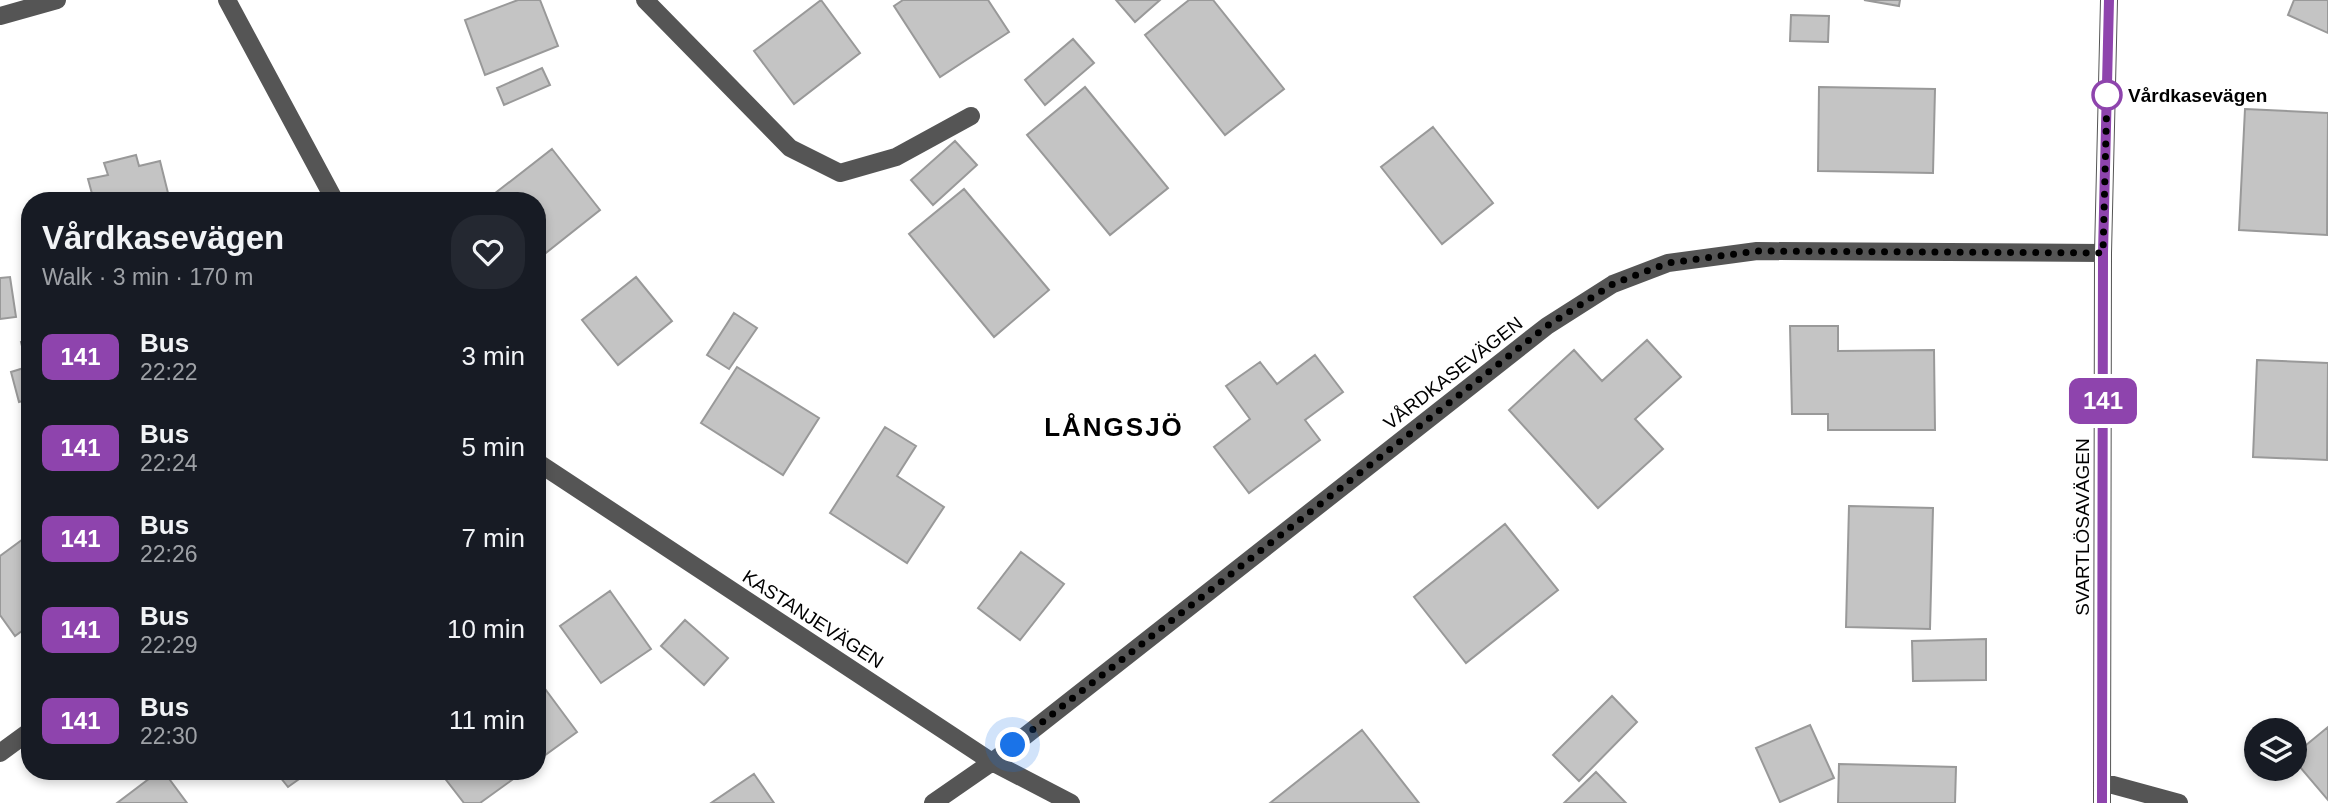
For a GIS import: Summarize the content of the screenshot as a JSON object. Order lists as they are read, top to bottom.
{
  "streets": {
    "street": ["VÅRDKASEVÄGEN", "SVARTLÖSAVÄGEN", "KASTANJEVÄGEN"]
  },
  "crossings": [
    ["VÅRDKASEVÄGEN", "SVARTLÖSAVÄGEN"],
    ["VÅRDKASEVÄGEN", "KASTANJEVÄGEN"]
  ],
  "districts": ["LÅNGSJÖ"],
  "places": ["Vårdkasevägen"],
  "lines": ["bus line 141"],
  "page": {
    "on_map": "141",
    "heading": ["Vårdkasevägen", "Walk · 3 min · 170 m"],
    "list": [
      {
        "mark": "141",
        "name": "Bus",
        "note": "22:22",
        "value": "3 min"
      },
      {
        "mark": "141",
        "name": "Bus",
        "note": "22:24",
        "value": "5 min"
      },
      {
        "mark": "141",
        "name": "Bus",
        "note": "22:26",
        "value": "7 min"
      },
      {
        "mark": "141",
        "name": "Bus",
        "note": "22:29",
        "value": "10 min"
      },
      {
        "mark": "141",
        "name": "Bus",
        "note": "22:30",
        "value": "11 min"
      }
    ]
  }
}
